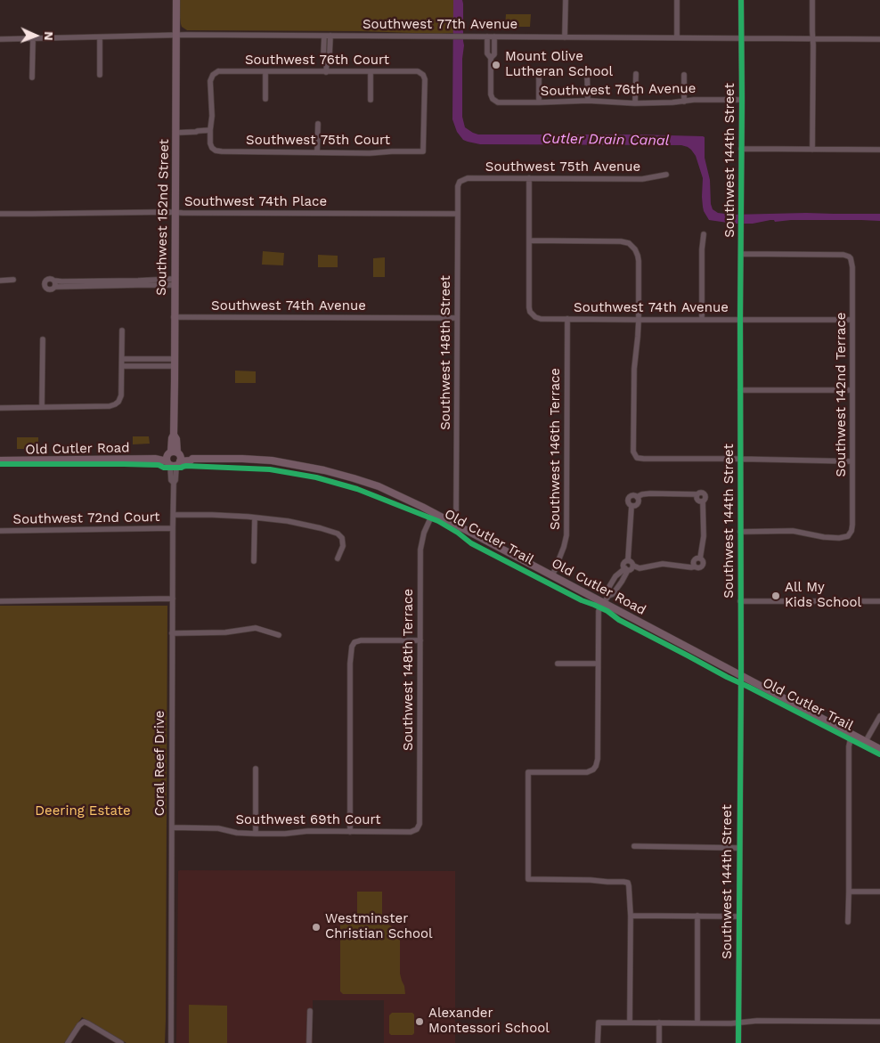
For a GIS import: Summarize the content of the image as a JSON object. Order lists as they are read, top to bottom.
{
  "streets": {
    "main road": ["Southwest 152nd Street", "Old Cutler Road"],
    "street": [
      "Southwest 77th Avenue",
      "Southwest 76th Court",
      "Southwest 76th Avenue",
      "Southwest 75th Court",
      "Southwest 144th Street",
      "Southwest 75th Avenue",
      "Southwest 74th Place",
      "Southwest 74th Avenue",
      "Southwest 148th Street",
      "Southwest 142nd Terrace",
      "Southwest 146th Terrace",
      "Southwest 72nd Court",
      "Southwest 148th Terrace",
      "Coral Reef Drive",
      "Southwest 69th Court"
    ],
    "cycle path": ["Old Cutler Trail"]
  },
  "crossings": [
    ["Southwest 77th Avenue", "Southwest 144th Street"],
    ["Southwest 77th Avenue", "Southwest 152nd Street"],
    ["Southwest 76th Court", "Southwest 75th Court"],
    ["Southwest 76th Avenue", "Southwest 144th Street"],
    ["Southwest 144th Street", "Southwest 74th Avenue"],
    ["Southwest 144th Street", "Southwest 142nd Terrace"],
    ["Southwest 144th Street", "Old Cutler Road"],
    ["Southwest 75th Avenue", "Southwest 148th Street"],
    ["Southwest 74th Place", "Southwest 152nd Street"],
    ["Southwest 74th Place", "Southwest 148th Street"],
    ["Southwest 152nd Street", "Southwest 74th Avenue"],
    ["Southwest 152nd Street", "Old Cutler Road"],
    ["Southwest 152nd Street", "Coral Reef Drive"],
    ["Southwest 74th Avenue", "Southwest 148th Street"],
    ["Southwest 74th Avenue", "Southwest 142nd Terrace"],
    ["Southwest 74th Avenue", "Southwest 146th Terrace"],
    ["Southwest 148th Street", "Old Cutler Road"],
    ["Old Cutler Road", "Southwest 146th Terrace"],
    ["Old Cutler Road", "Southwest 148th Terrace"],
    ["Old Cutler Road", "Coral Reef Drive"],
    ["Southwest 72nd Court", "Coral Reef Drive"],
    ["Southwest 148th Terrace", "Southwest 69th Court"],
    ["Coral Reef Drive", "Southwest 69th Court"]
  ],
  "water": ["Cutler Drain Canal"],
  "parks": ["Deering Estate"],
  "places": [
    "Mount Olive Lutheran School",
    "All My Kids School",
    "Westminster Christian School",
    "Alexander Montessori School"
  ],
  "north": "right"
}
